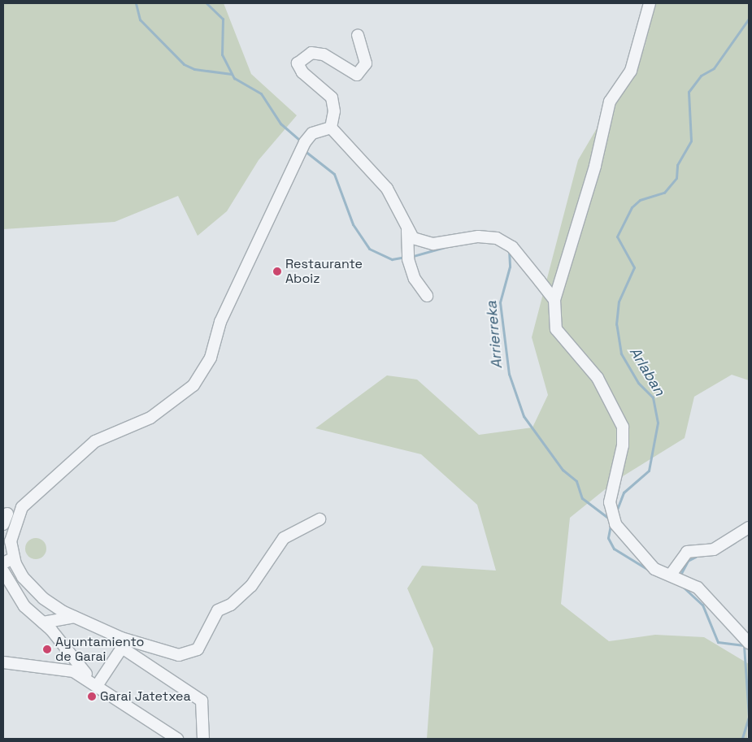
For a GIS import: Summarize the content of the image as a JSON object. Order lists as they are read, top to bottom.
{
  "water": ["Arrierreka", "Arlaban"],
  "places": ["Restaurante Aboiz", "Ayuntamiento de Garai", "Garai Jatetxea"]
}
